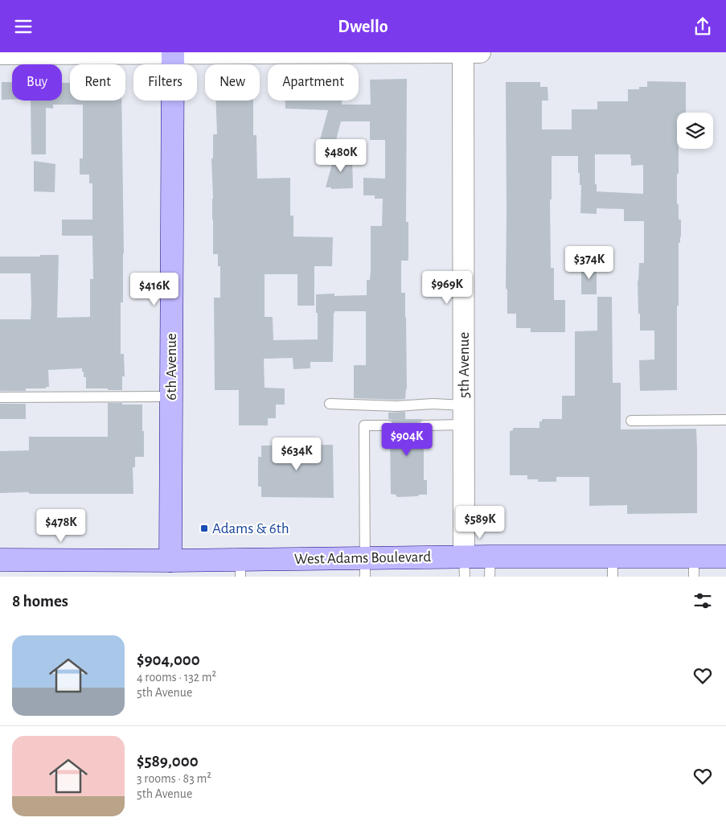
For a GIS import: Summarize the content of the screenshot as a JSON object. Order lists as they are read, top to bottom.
{
  "streets": {
    "main road": ["6th Avenue", "West Adams Boulevard"],
    "street": ["5th Avenue"]
  },
  "crossings": [
    ["5th Avenue", "West Adams Boulevard"],
    ["6th Avenue", "West Adams Boulevard"]
  ],
  "places": {
    "transit": ["Adams & 6th"]
  },
  "page": {
    "header": "Dwello",
    "chip": [
      "Buy",
      "Rent",
      "Filters",
      "New",
      "Apartment"
    ],
    "price": [
      "$480K",
      "$374K",
      "$969K",
      "$416K",
      "$904K",
      "$634K",
      "$589K",
      "$478K"
    ],
    "heading": "8 homes",
    "list": [
      {
        "name": "$904,000",
        "note": "4 rooms · 132 m² · 5th Avenue"
      },
      {
        "name": "$589,000",
        "note": "3 rooms · 83 m² · 5th Avenue"
      }
    ]
  }
}
